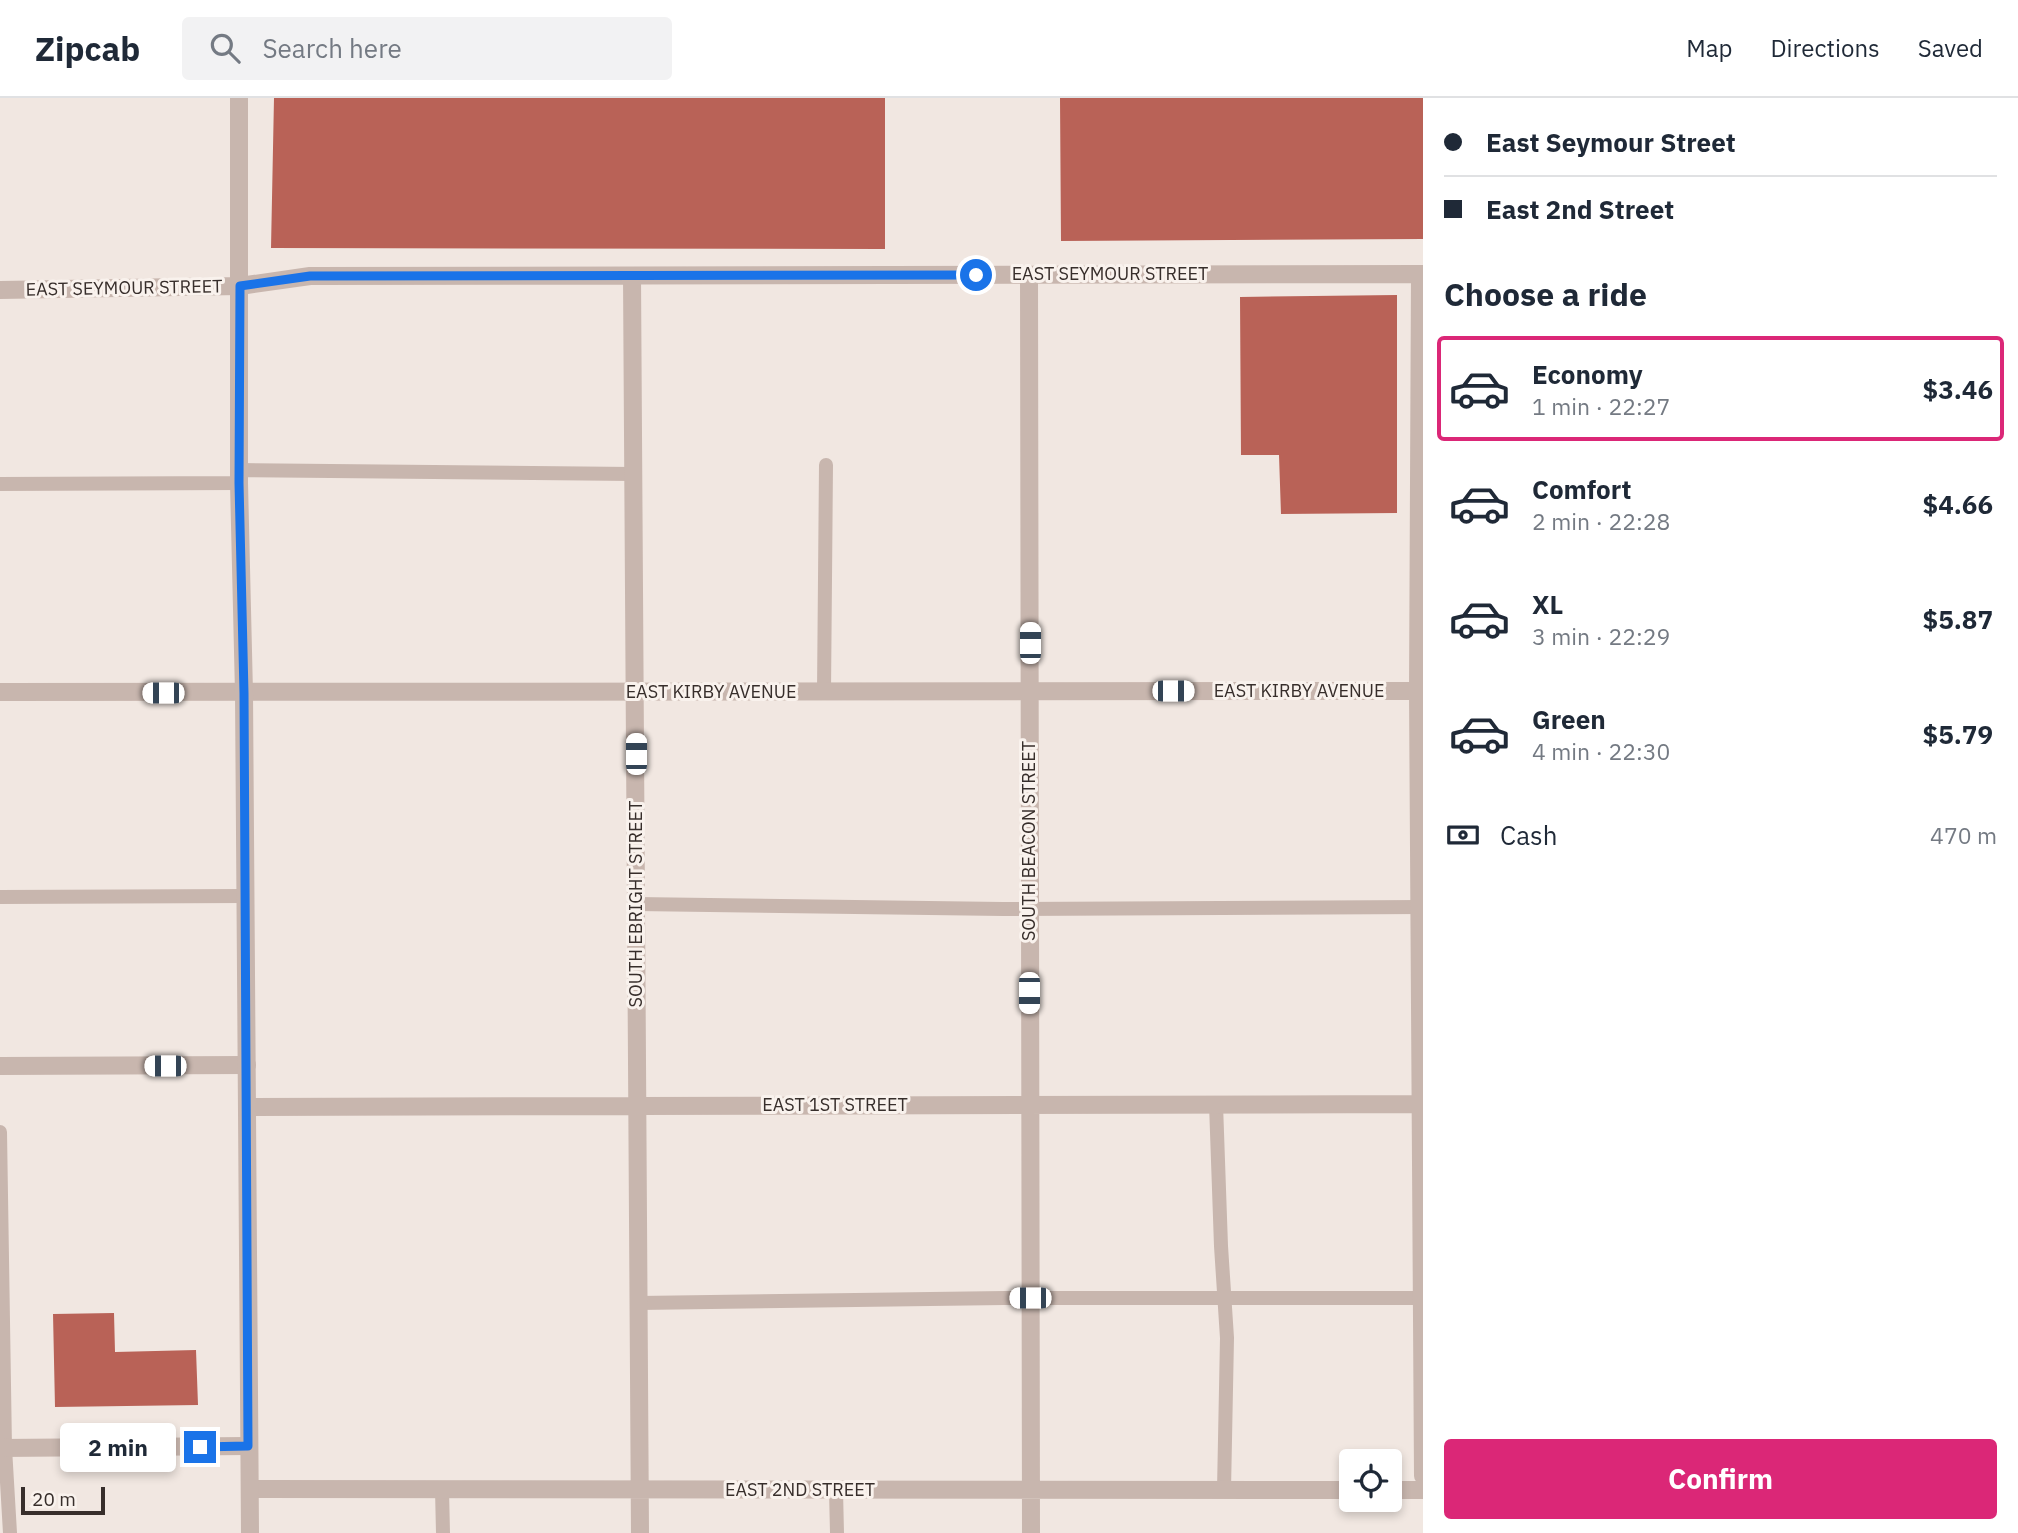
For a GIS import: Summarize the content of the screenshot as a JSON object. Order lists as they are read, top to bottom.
{
  "streets": {
    "street": [
      "EAST SEYMOUR STREET",
      "EAST KIRBY AVENUE",
      "SOUTH BEACON STREET",
      "SOUTH EBRIGHT STREET",
      "EAST 1ST STREET",
      "EAST 2ND STREET"
    ]
  },
  "crossings": [
    ["EAST SEYMOUR STREET", "SOUTH BEACON STREET"],
    ["EAST SEYMOUR STREET", "SOUTH EBRIGHT STREET"],
    ["EAST KIRBY AVENUE", "SOUTH BEACON STREET"],
    ["EAST KIRBY AVENUE", "SOUTH EBRIGHT STREET"],
    ["SOUTH BEACON STREET", "EAST 1ST STREET"],
    ["SOUTH BEACON STREET", "EAST 2ND STREET"],
    ["SOUTH EBRIGHT STREET", "EAST 1ST STREET"],
    ["SOUTH EBRIGHT STREET", "EAST 2ND STREET"]
  ],
  "scale_bar": "20 m",
  "page": {
    "header": "Zipcab",
    "search": "Search here",
    "nav": ["Map", "Directions", "Saved"],
    "banner": ["East Seymour Street", "East 2nd Street"],
    "heading": "Choose a ride",
    "list": [
      {
        "name": "Economy",
        "note": "1 min · 22:27",
        "value": "$3.46"
      },
      {
        "name": "Comfort",
        "note": "2 min · 22:28",
        "value": "$4.66"
      },
      {
        "name": "XL",
        "note": "3 min · 22:29",
        "value": "$5.87"
      },
      {
        "name": "Green",
        "note": "4 min · 22:30",
        "value": "$5.79"
      }
    ],
    "pay": ["Cash", "470 m"],
    "bubble": "2 min",
    "buttons": "Confirm",
    "scale": "20 m"
  }
}
